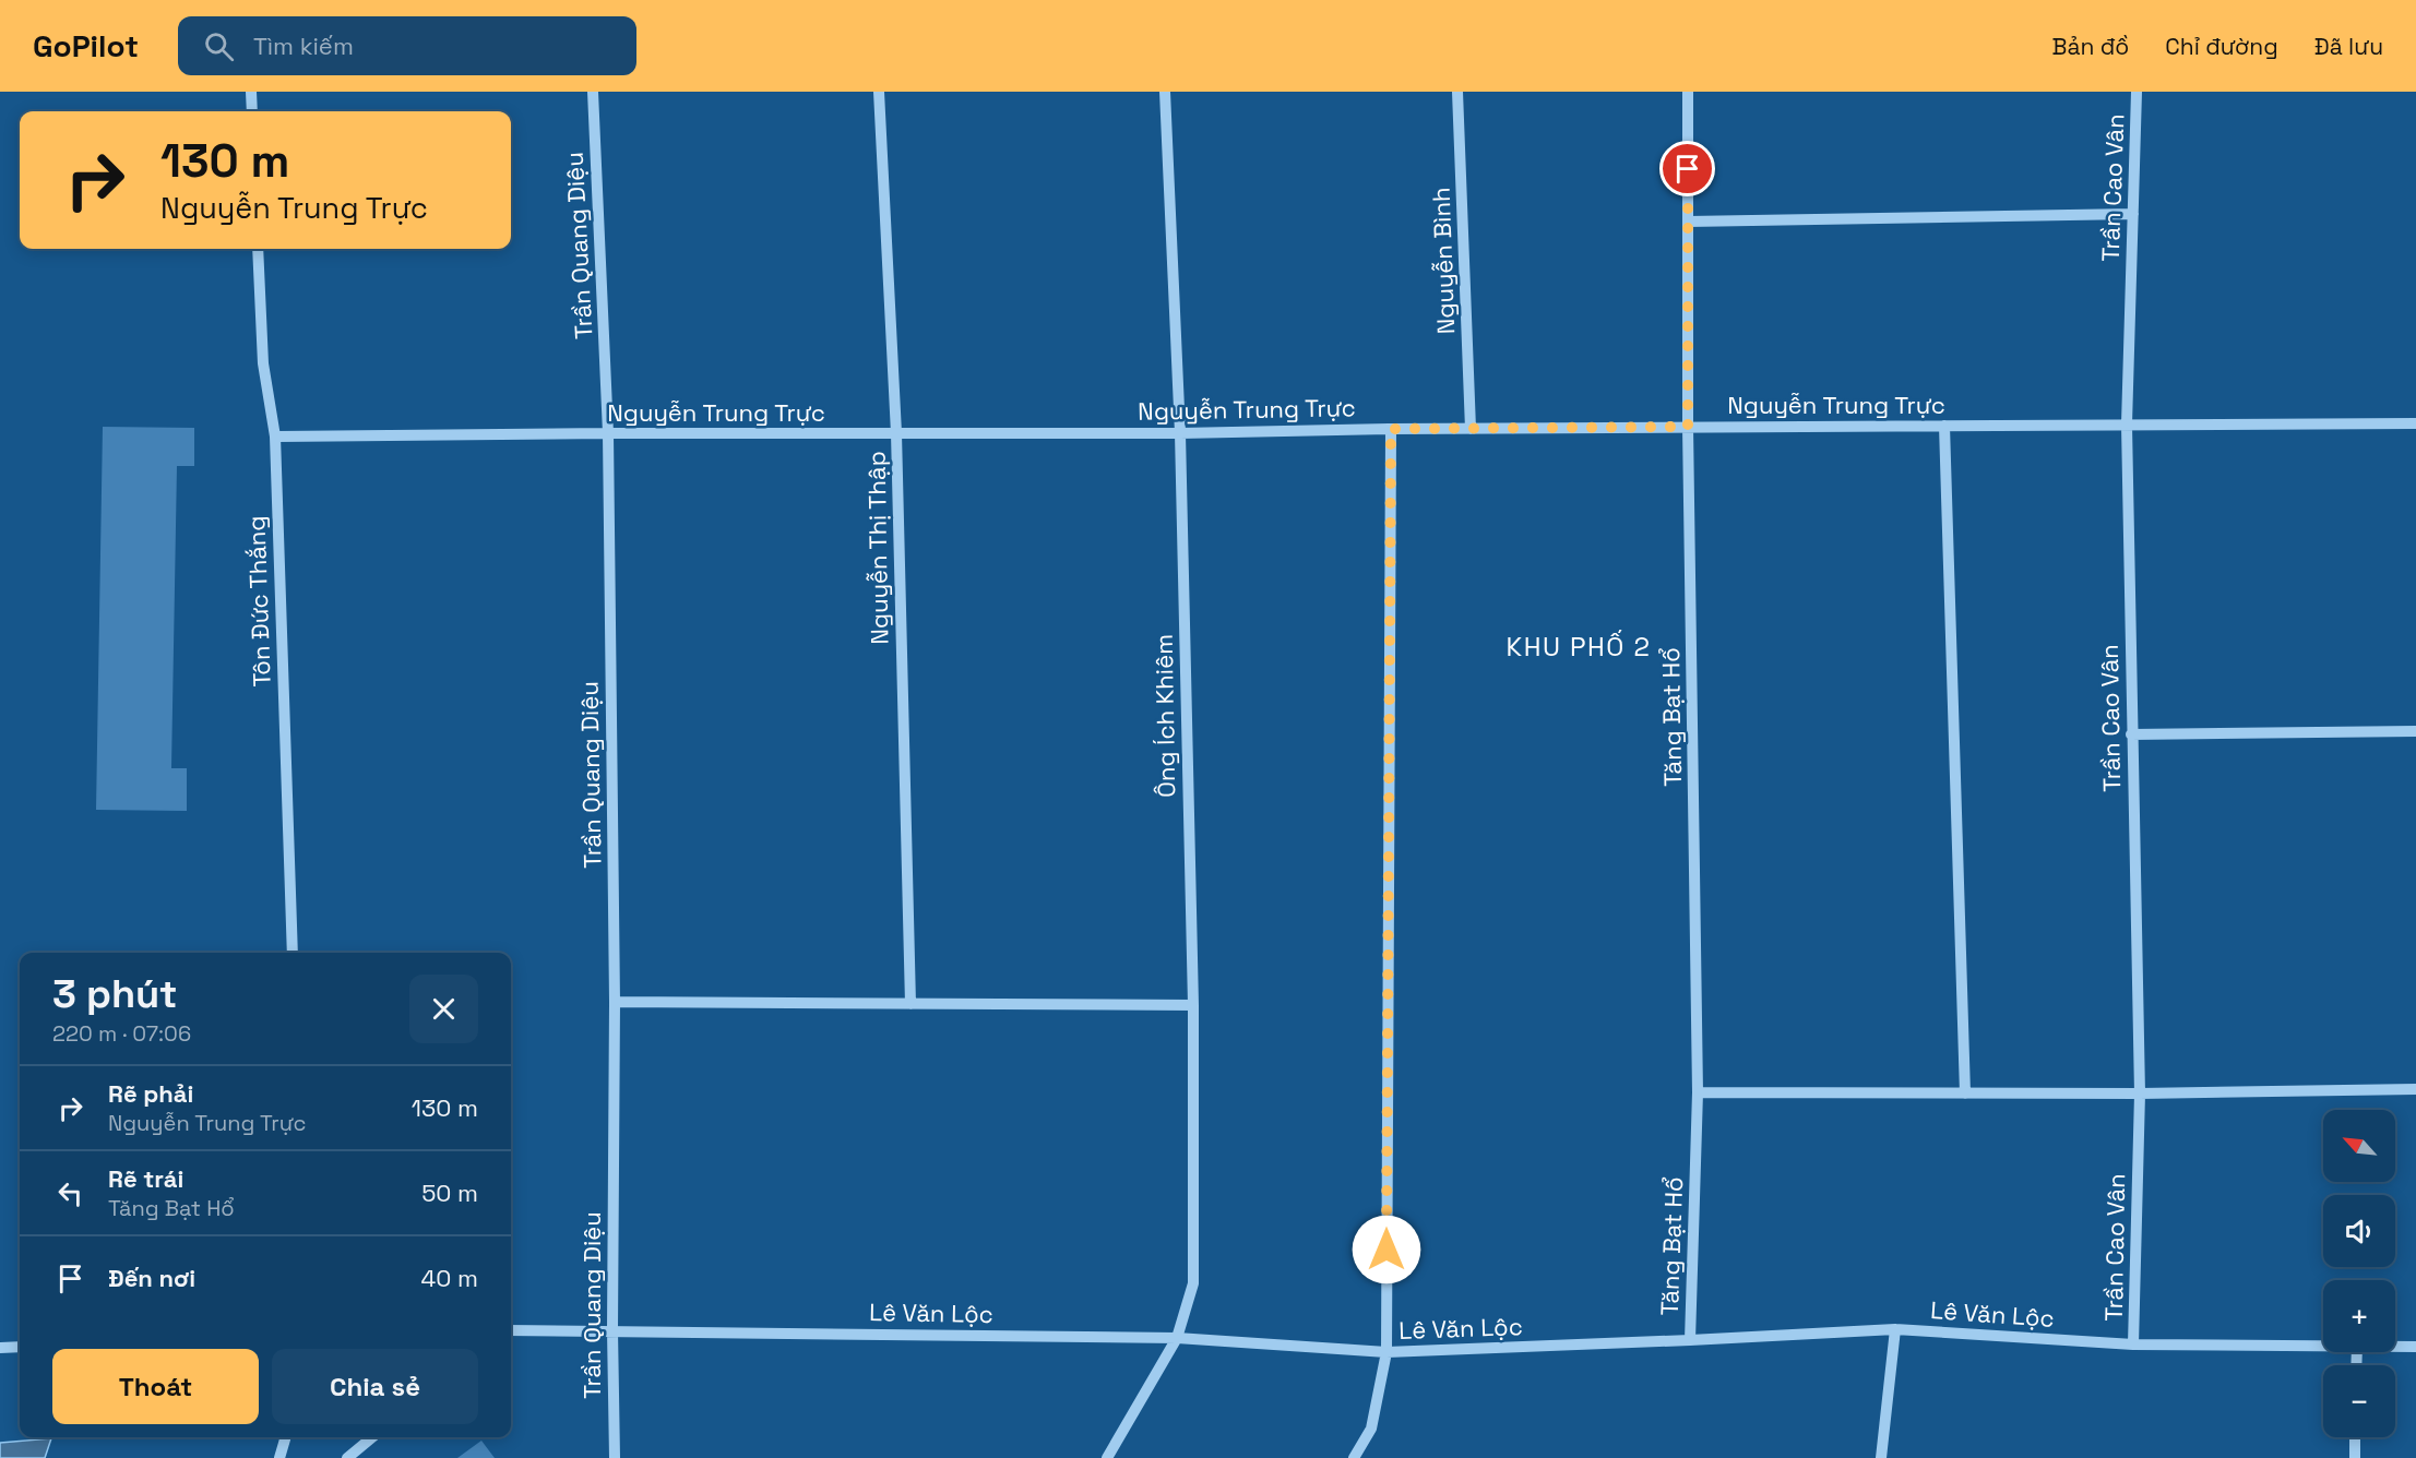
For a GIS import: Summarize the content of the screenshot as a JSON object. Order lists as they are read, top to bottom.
{
  "streets": {
    "street": [
      "Trần Cao Vân",
      "Trần Quang Diệu",
      "Nguyễn Bình",
      "Nguyễn Trung Trực",
      "Nguyễn Thị Thập",
      "Tôn Đức Thắng",
      "Ông Ích Khiêm",
      "Tăng Bạt Hổ",
      "Lê Văn Lộc"
    ]
  },
  "crossings": [
    ["Trần Cao Vân", "Nguyễn Trung Trực"],
    ["Trần Cao Vân", "Lê Văn Lộc"],
    ["Trần Quang Diệu", "Nguyễn Trung Trực"],
    ["Trần Quang Diệu", "Lê Văn Lộc"],
    ["Nguyễn Bình", "Nguyễn Trung Trực"],
    ["Nguyễn Trung Trực", "Nguyễn Thị Thập"],
    ["Nguyễn Trung Trực", "Tôn Đức Thắng"],
    ["Nguyễn Trung Trực", "Ông Ích Khiêm"],
    ["Nguyễn Trung Trực", "Tăng Bạt Hổ"],
    ["Ông Ích Khiêm", "Lê Văn Lộc"],
    ["Tăng Bạt Hổ", "Lê Văn Lộc"]
  ],
  "districts": ["KHU PHỐ 2"],
  "north": "top left",
  "page": {
    "header": "GoPilot",
    "search": "Tìm kiếm",
    "nav": ["Bản đồ", "Chỉ đường", "Đã lưu"],
    "turn": ["130 m", "Nguyễn Trung Trực"],
    "heading": ["3 phút", "220 m · 07:06"],
    "list": [
      {
        "name": "Rẽ phải",
        "note": "Nguyễn Trung Trực",
        "value": "130 m"
      },
      {
        "name": "Rẽ trái",
        "note": "Tăng Bạt Hổ",
        "value": "50 m"
      },
      {
        "name": "Đến nơi",
        "value": "40 m"
      }
    ],
    "map_buttons": ["+", "−"],
    "buttons": ["Thoát", "Chia sẻ"]
  }
}
